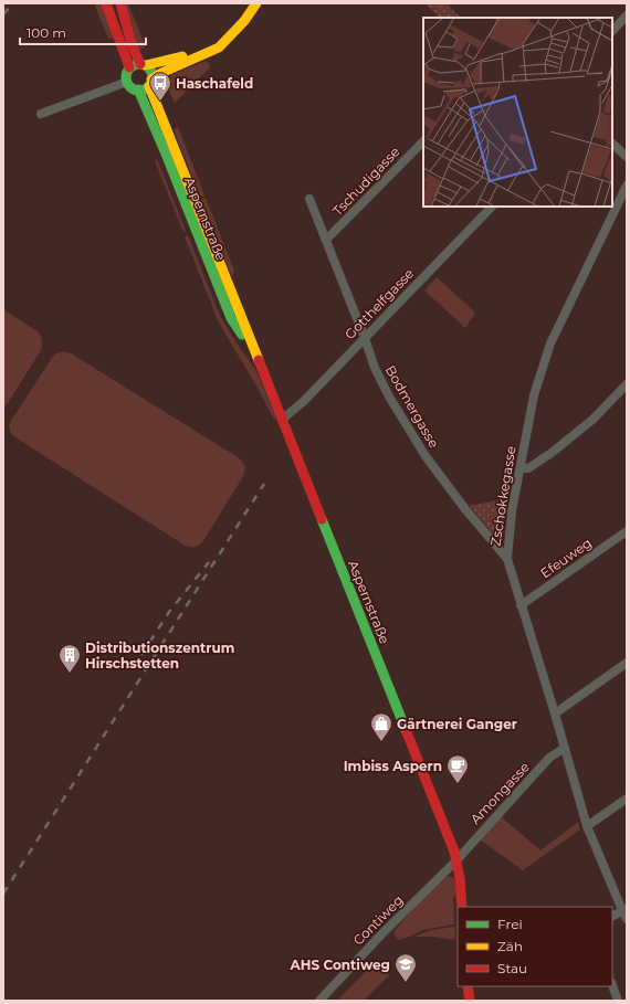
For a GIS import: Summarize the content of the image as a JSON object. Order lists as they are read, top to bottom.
{
  "streets": {
    "main road": ["Aspernstraße"],
    "street": [
      "Tschudigasse",
      "Gotthelfgasse",
      "Bodmergasse",
      "Zschokkegasse",
      "Efeuweg",
      "Amongasse",
      "Contiweg"
    ]
  },
  "crossings": [
    ["Tschudigasse", "Bodmergasse"],
    ["Aspernstraße", "Gotthelfgasse"],
    ["Aspernstraße", "Amongasse"],
    ["Aspernstraße", "Contiweg"],
    ["Gotthelfgasse", "Bodmergasse"],
    ["Bodmergasse", "Zschokkegasse"],
    ["Zschokkegasse", "Efeuweg"],
    ["Zschokkegasse", "Amongasse"],
    ["Amongasse", "Contiweg"]
  ],
  "places": {
    "bus stop": ["Haschafeld"],
    "building": ["Distributionszentrum Hirschstetten"],
    "shop": ["Gärtnerei Ganger"],
    "cafe": ["Imbiss Aspern"],
    "school or university": ["AHS Contiweg"]
  },
  "legend": ["Frei", "Zäh", "Stau"],
  "scale_bar": "100 m"
}
